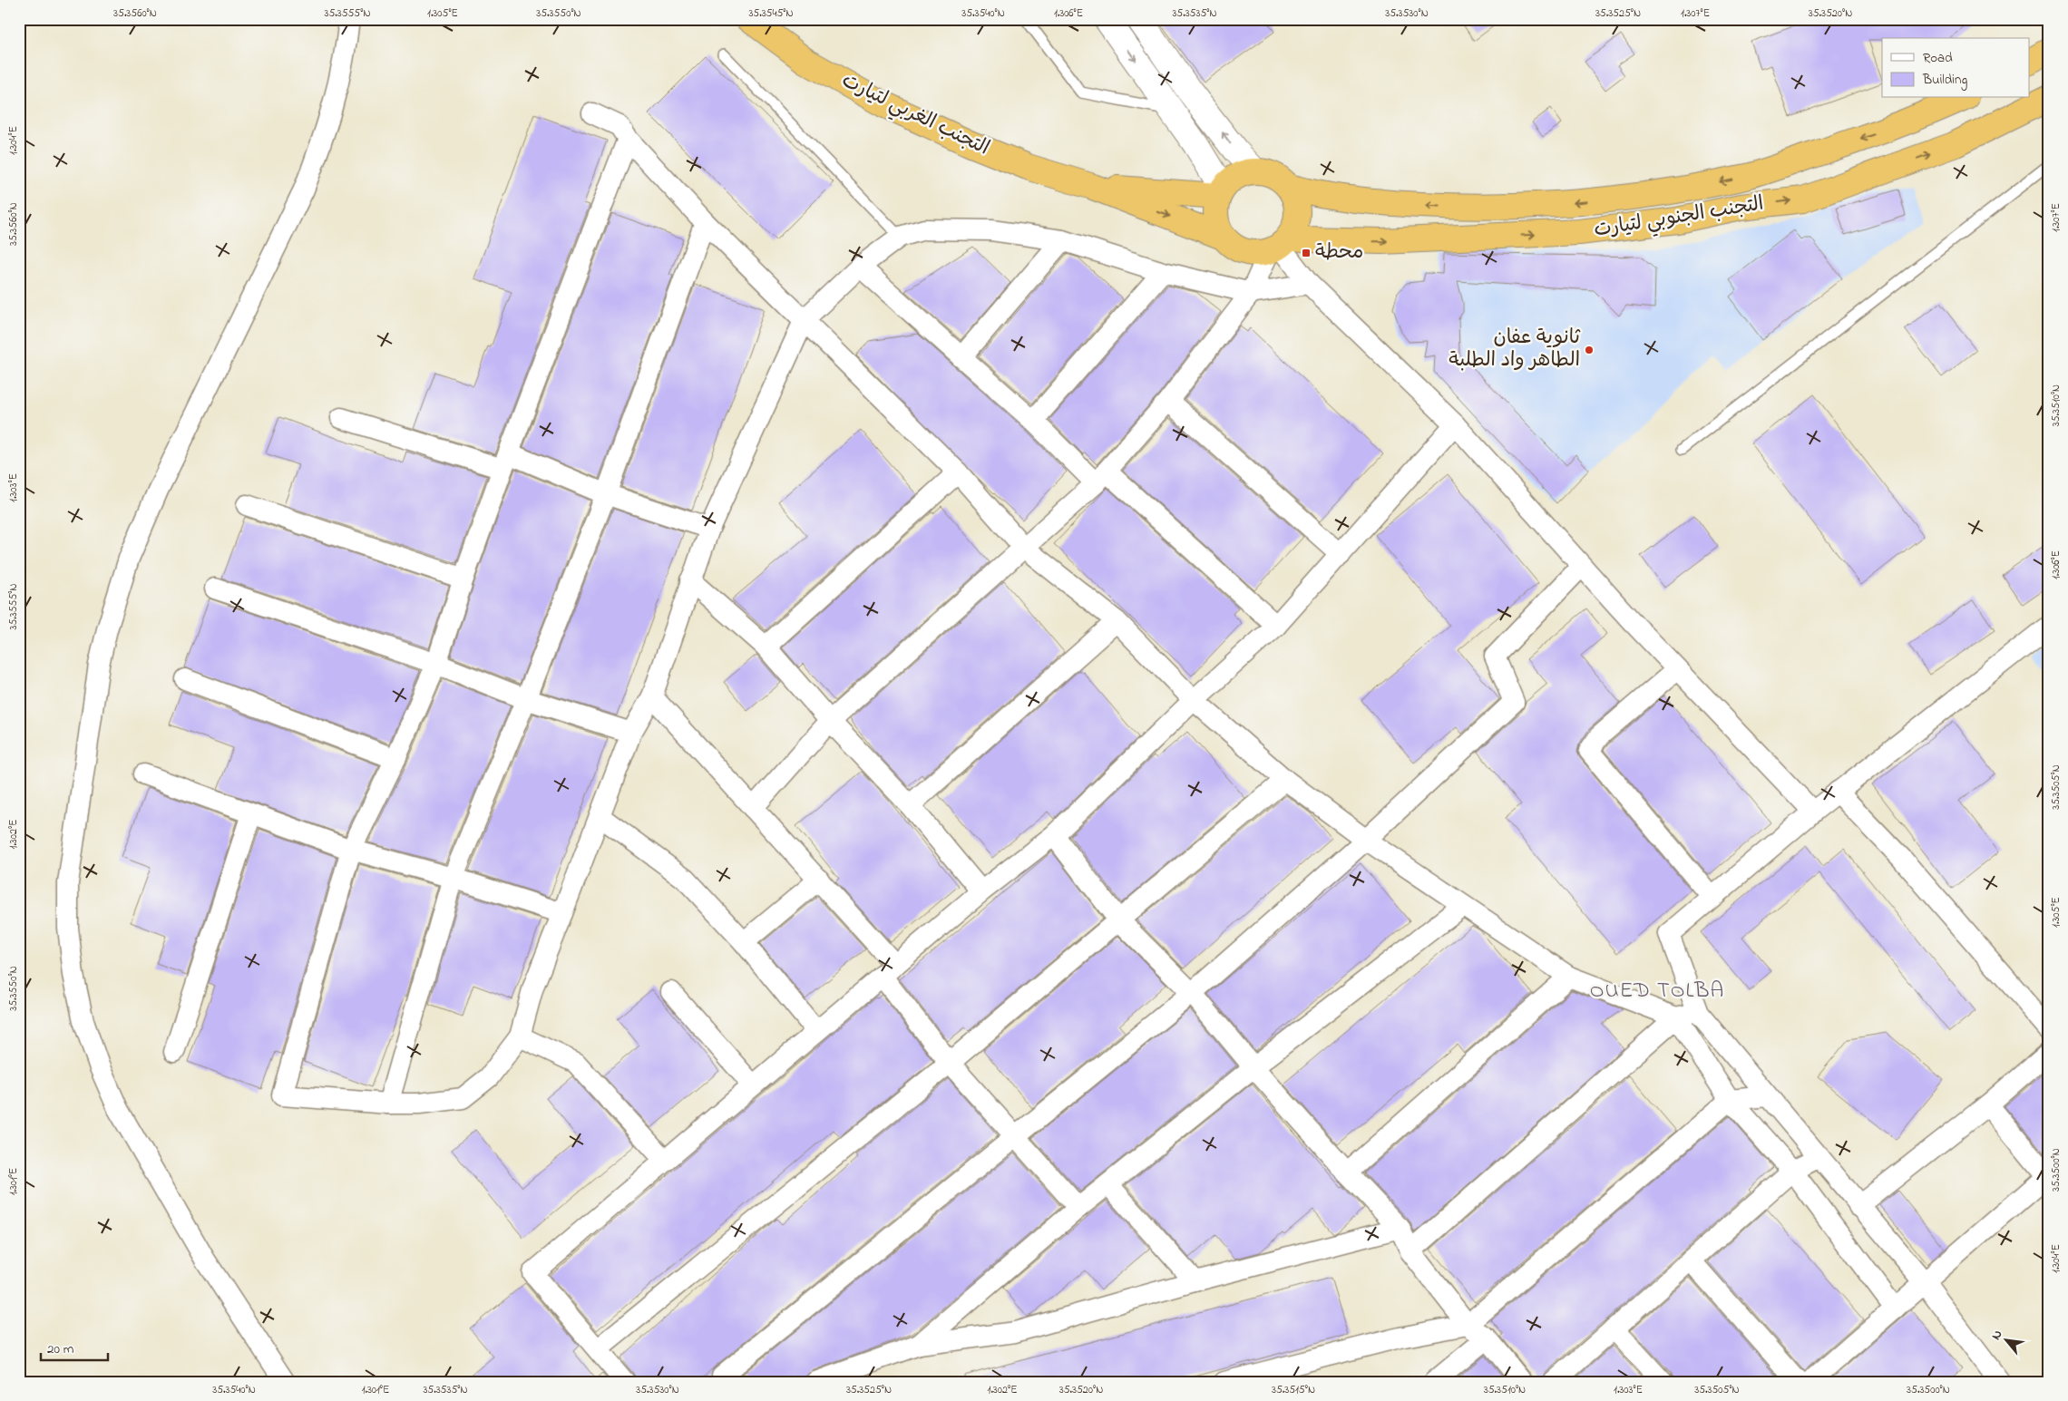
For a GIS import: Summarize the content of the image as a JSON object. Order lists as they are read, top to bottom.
{
  "streets": {
    "highway": ["التجنب الغربي لتيارت", "التجنب الجنوبي لتيارت"]
  },
  "crossings": [
    ["التجنب الغربي لتيارت", "التجنب الجنوبي لتيارت"]
  ],
  "districts": ["OUED TOLBA"],
  "places": {
    "transit": ["محطة"],
    "other": ["ثانوية عفان الطاهر واد الطلبة"]
  },
  "legend": ["Road", "Building"],
  "scale_bar": "20 m",
  "north": "top left",
  "coordinates": [
    "35.3560°N",
    "35.3555°N",
    "1.305°E",
    "35.3550°N",
    "35.3545°N",
    "35.3540°N",
    "1.306°E",
    "35.3535°N",
    "35.3530°N",
    "35.3525°N",
    "1.307°E",
    "35.3520°N",
    "1.304°E",
    "35.3510°N",
    "1.303°E",
    "35.3505°N",
    "1.302°E",
    "35.3500°N",
    "1.301°E",
    "35.3515°N"
  ]
}
